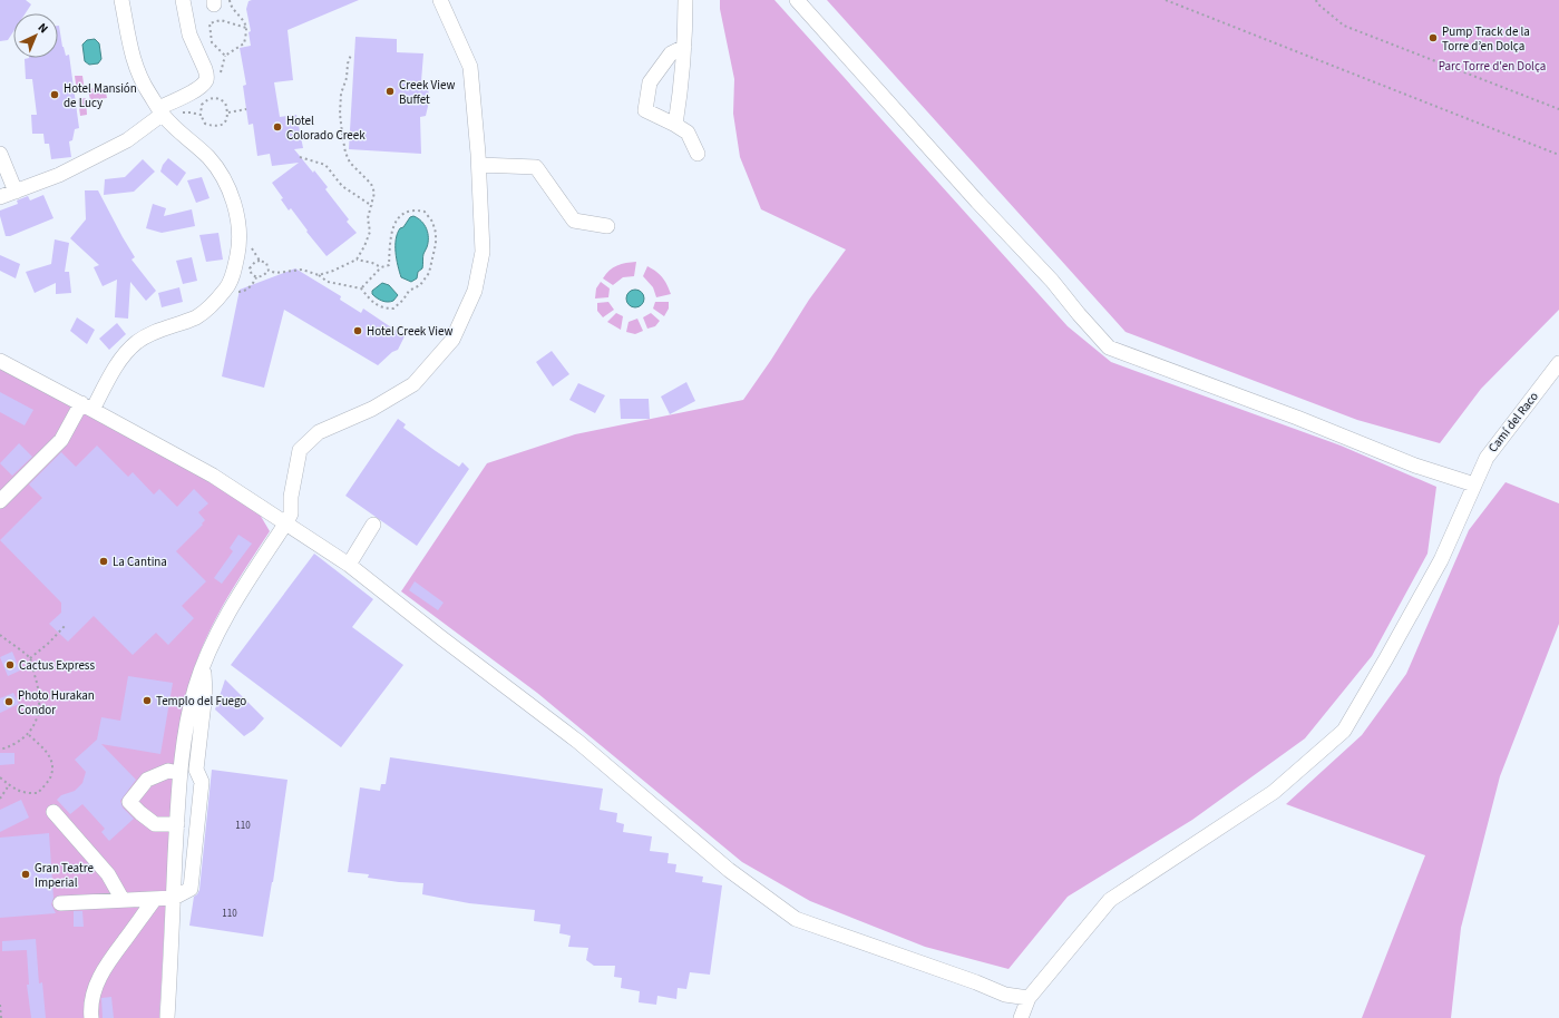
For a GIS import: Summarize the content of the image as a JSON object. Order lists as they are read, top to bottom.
{
  "streets": {
    "lane": ["Camí del Raco"]
  },
  "parks": ["Parc Torre d'en Dolça"],
  "places": [
    "Pump Track de la Torre d’en Dolça",
    "Creek View Buffet",
    "Hotel Mansión de Lucy",
    "Hotel Colorado Creek",
    "Hotel Creek View",
    "La Cantina",
    "Cactus Express",
    "Templo del Fuego",
    "Photo Hurakan Condor",
    "Gran Teatre Imperial"
  ],
  "house_numbers": ["110", "110"],
  "north": "top right"
}
